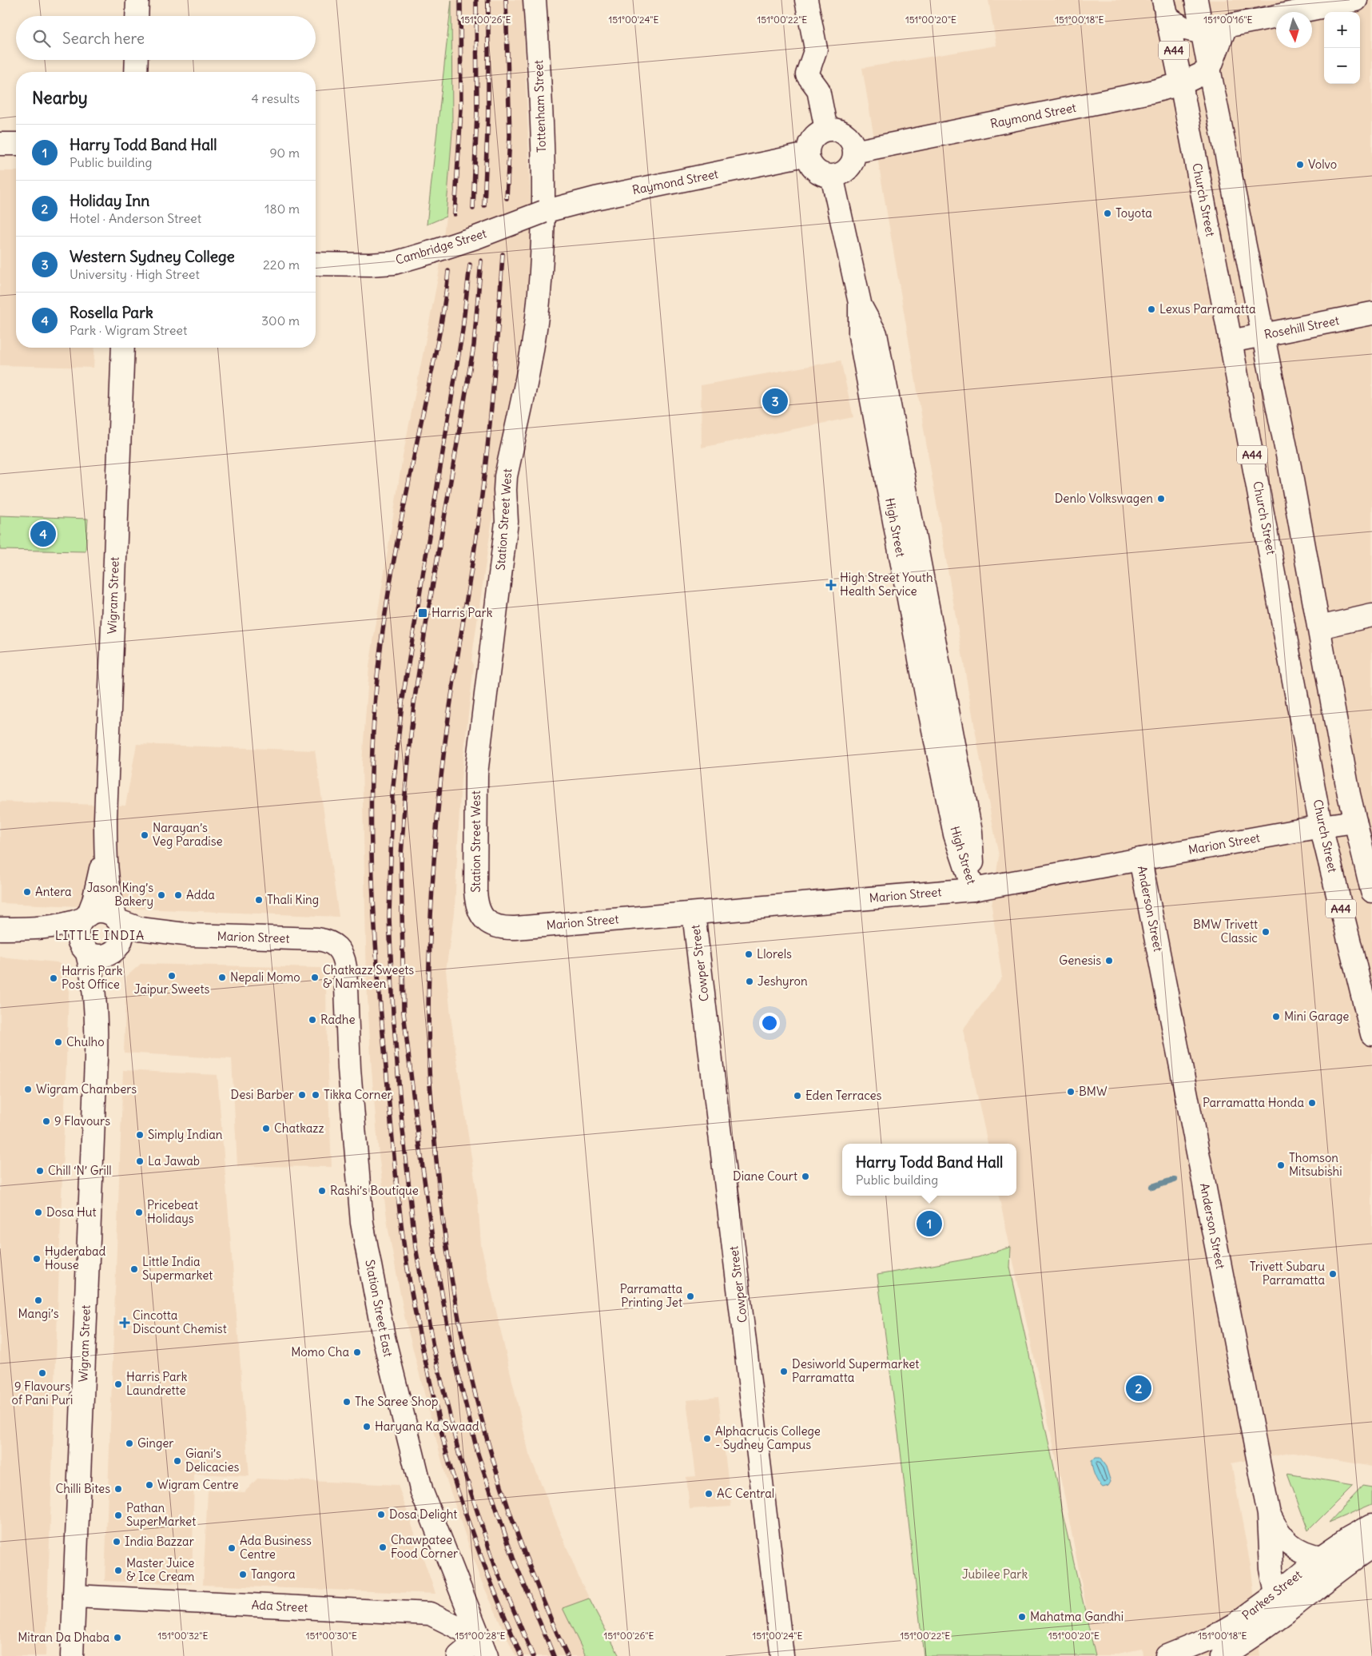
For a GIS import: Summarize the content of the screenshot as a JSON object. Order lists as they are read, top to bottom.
{
  "streets": {
    "main road": [
      "A44",
      "Tottenham Street",
      "Raymond Street",
      "Church Street",
      "Cambridge Street",
      "Rosehill Street",
      "Station Street West",
      "High Street",
      "Wigram Street",
      "Marion Street",
      "Anderson Street",
      "Cowper Street",
      "Station Street East",
      "Parkes Street",
      "Ada Street"
    ]
  },
  "crossings": [
    ["A44", "Raymond Street"],
    ["A44", "Rosehill Street"],
    ["A44", "Marion Street"],
    ["Tottenham Street", "Raymond Street"],
    ["Tottenham Street", "Cambridge Street"],
    ["Tottenham Street", "Station Street West"],
    ["Raymond Street", "Church Street"],
    ["Raymond Street", "Cambridge Street"],
    ["Raymond Street", "Station Street West"],
    ["Raymond Street", "High Street"],
    ["Church Street", "Rosehill Street"],
    ["Church Street", "Marion Street"],
    ["Cambridge Street", "Station Street West"],
    ["Station Street West", "Marion Street"],
    ["High Street", "Marion Street"],
    ["Wigram Street", "Marion Street"],
    ["Wigram Street", "Ada Street"],
    ["Marion Street", "Anderson Street"],
    ["Marion Street", "Cowper Street"],
    ["Marion Street", "Station Street East"],
    ["Anderson Street", "Parkes Street"],
    ["Station Street East", "Ada Street"]
  ],
  "districts": ["LITTLE INDIA"],
  "parks": ["Jubilee Park"],
  "places": {
    "other": [
      "Volvo",
      "Toyota",
      "Lexus Parramatta",
      "Denlo Volkswagen",
      "Narayan’s Veg Paradise",
      "Antera",
      "Jason King’s Bakery",
      "Adda",
      "Thali King",
      "BMW Trivett Classic",
      "Llorels",
      "Genesis",
      "Jaipur Sweets",
      "Nepali Momo",
      "Chatkazz Sweets & Namkeen",
      "Harris Park Post Office",
      "Jeshyron",
      "Mini Garage",
      "Radhe",
      "Chulho",
      "Wigram Chambers",
      "BMW",
      "Desi Barber",
      "Tikka Corner",
      "Eden Terraces",
      "Parramatta Honda",
      "9 Flavours",
      "Chatkazz",
      "Simply Indian",
      "La Jawab",
      "Thomson Mitsubishi",
      "Chill ‘N’ Grill",
      "Diane Court",
      "Rashi’s Boutique",
      "Dosa Hut",
      "Pricebeat Holidays",
      "Hyderabad House",
      "Little India Supermarket",
      "Trivett Subaru Parramatta",
      "Parramatta Printing Jet",
      "Mangi’s",
      "Momo Cha",
      "Desiworld Supermarket Parramatta",
      "9 Flavours of Pani Puri",
      "Harris Park Laundrette",
      "The Saree Shop",
      "Haryana Ka Swaad",
      "Alphacrucis College - Sydney Campus",
      "Ginger",
      "Giani’s Delicacies",
      "Wigram Centre",
      "Chilli Bites",
      "AC Central",
      "Dosa Delight",
      "Pathan SuperMarket",
      "India Bazzar",
      "Chawpatee Food Corner",
      "Ada Business Centre",
      "Master Juice & Ice Cream",
      "Tangora",
      "Mahatma Gandhi",
      "Mitran Da Dhaba"
    ],
    "health": ["High Street Youth Health Service", "Cincotta Discount Chemist"],
    "transit": ["Harris Park"]
  },
  "north": "bottom",
  "page": {
    "map_buttons": ["+", "−"],
    "search": "Search here",
    "heading": ["Nearby", "4 results"],
    "list": [
      {
        "mark": "1",
        "name": "Harry Todd Band Hall",
        "note": "Public building",
        "value": "90 m"
      },
      {
        "mark": "2",
        "name": "Holiday Inn",
        "note": "Hotel · Anderson Street",
        "value": "180 m"
      },
      {
        "mark": "3",
        "name": "Western Sydney College",
        "note": "University · High Street",
        "value": "220 m"
      },
      {
        "mark": "4",
        "name": "Rosella Park",
        "note": "Park · Wigram Street",
        "value": "300 m"
      }
    ],
    "pins": [
      "3",
      "4",
      "1",
      "2"
    ],
    "popup": ["Harry Todd Band Hall", "Public building"]
  },
  "coordinates": [
    "151°00'26\"E",
    "151°00'24\"E",
    "151°00'22\"E",
    "151°00'20\"E",
    "151°00'18\"E",
    "151°00'16\"E",
    "151°00'32\"E",
    "151°00'30\"E",
    "151°00'28\"E"
  ]
}
